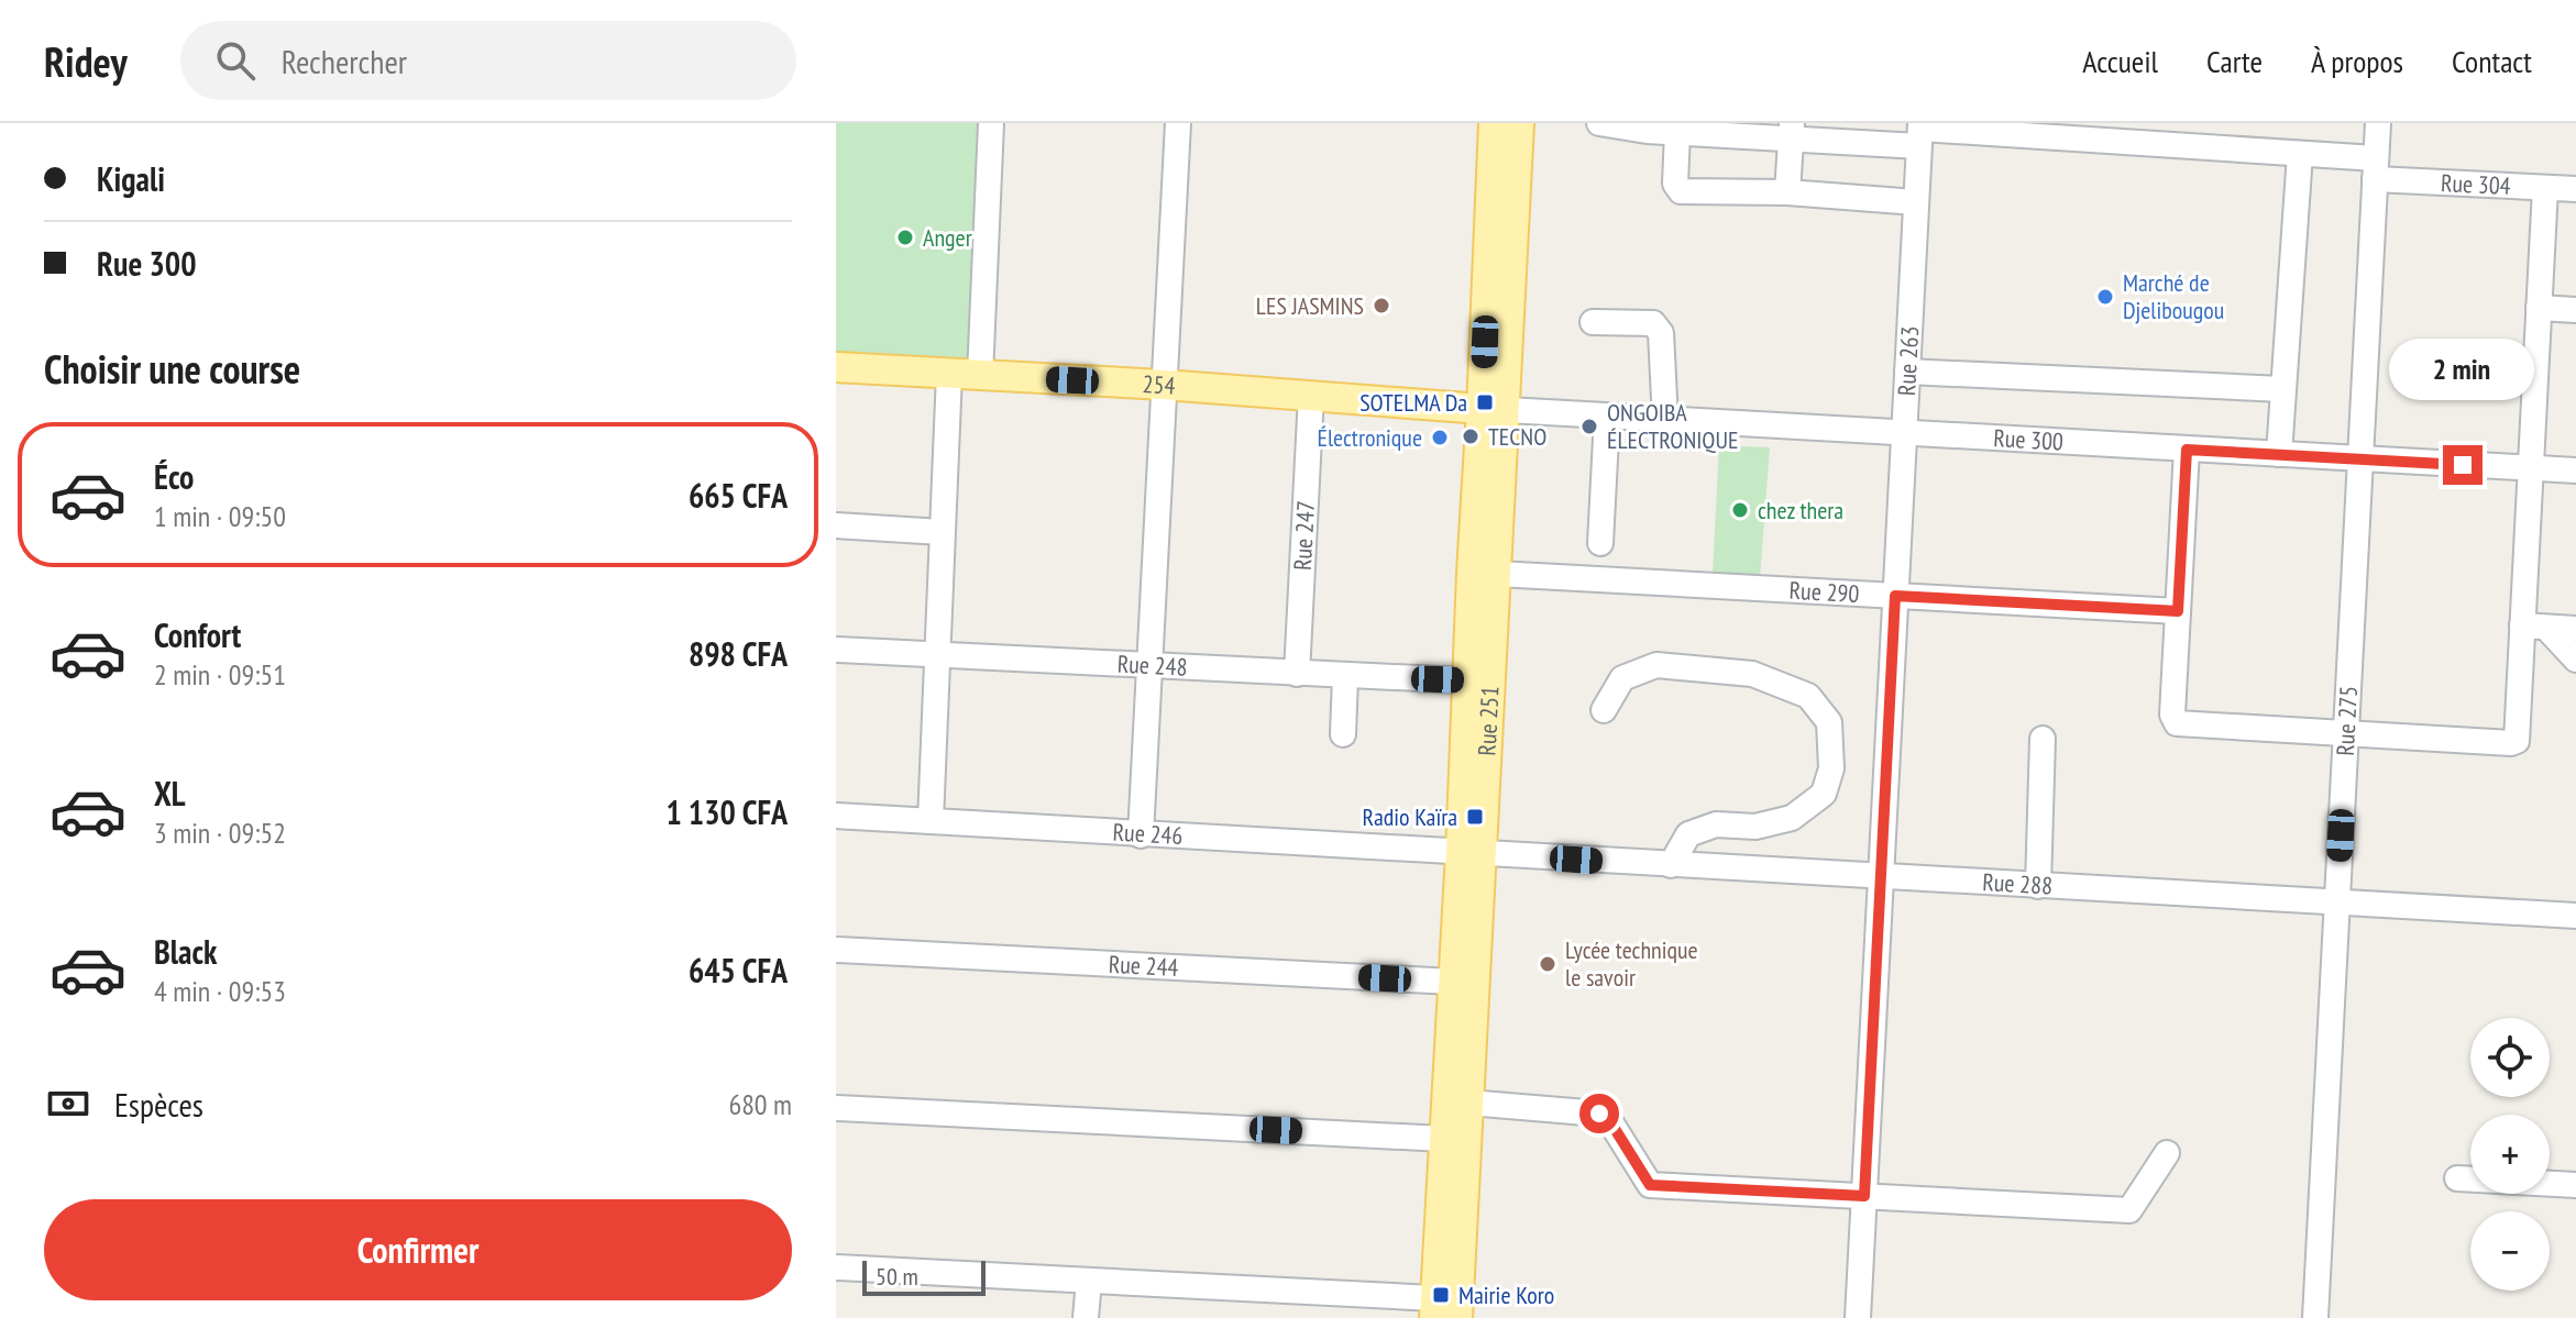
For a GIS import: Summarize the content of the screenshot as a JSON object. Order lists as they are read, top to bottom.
{
  "streets": {
    "main road": ["254", "Rue 251"],
    "street": [
      "Rue 304",
      "Rue 263",
      "Rue 300",
      "Rue 247",
      "Rue 290",
      "Rue 248",
      "Rue 275",
      "Rue 246",
      "Rue 288",
      "Rue 244"
    ]
  },
  "crossings": [
    ["Rue 304", "Rue 263"],
    ["Rue 304", "Rue 275"],
    ["Rue 263", "Rue 300"],
    ["Rue 263", "Rue 290"],
    ["Rue 263", "Rue 288"],
    ["254", "Rue 300"],
    ["254", "Rue 247"],
    ["254", "Rue 251"],
    ["Rue 300", "Rue 251"],
    ["Rue 300", "Rue 275"],
    ["Rue 247", "Rue 248"],
    ["Rue 290", "Rue 251"],
    ["Rue 248", "Rue 251"],
    ["Rue 251", "Rue 246"],
    ["Rue 251", "Rue 288"],
    ["Rue 251", "Rue 244"],
    ["Rue 275", "Rue 288"],
    ["Rue 246", "Rue 288"]
  ],
  "places": {
    "other": [
      "Anger",
      "Marché de Djelibougou",
      "LES JASMINS",
      "ONGOIBA ÉLECTRONIQUE",
      "TECNO",
      "Électronique",
      "chez thera",
      "Lycée technique le savoir"
    ],
    "transit": ["SOTELMA Da", "Radio Kaïra", "Mairie Koro"]
  },
  "scale_bar": "50 m",
  "page": {
    "header": "Ridey",
    "search": "Rechercher",
    "nav": [
      "Accueil",
      "Carte",
      "À propos",
      "Contact"
    ],
    "banner": ["Kigali", "Rue 300"],
    "heading": "Choisir une course",
    "bubble": "2 min",
    "list": [
      {
        "name": "Éco",
        "note": "1 min · 09:50",
        "value": "665 CFA"
      },
      {
        "name": "Confort",
        "note": "2 min · 09:51",
        "value": "898 CFA"
      },
      {
        "name": "XL",
        "note": "3 min · 09:52",
        "value": "1 130 CFA"
      },
      {
        "name": "Black",
        "note": "4 min · 09:53",
        "value": "645 CFA"
      }
    ],
    "map_buttons": ["+", "−"],
    "pay": ["Espèces", "680 m"],
    "buttons": "Confirmer",
    "scale": "50 m"
  }
}
